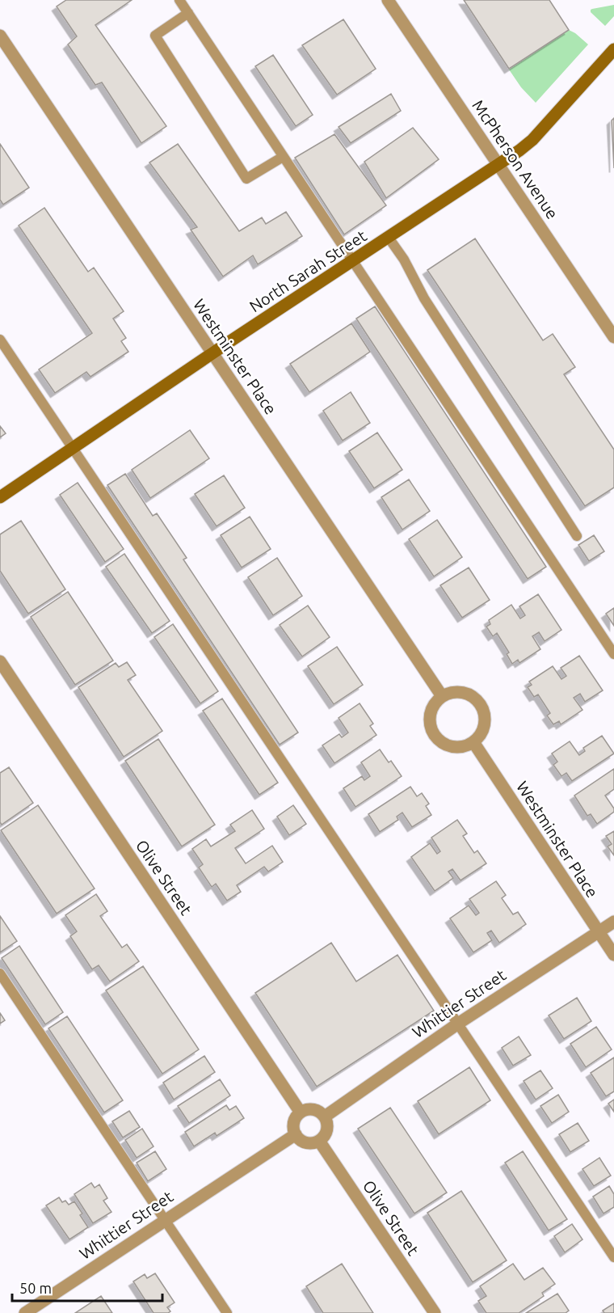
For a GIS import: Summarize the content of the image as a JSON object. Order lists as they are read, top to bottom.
{
  "streets": {
    "street": [
      "McPherson Avenue",
      "North Sarah Street",
      "Westminster Place",
      "Olive Street",
      "Whittier Street"
    ]
  },
  "crossings": [
    ["McPherson Avenue", "North Sarah Street"],
    ["North Sarah Street", "Westminster Place"],
    ["Westminster Place", "Whittier Street"],
    ["Olive Street", "Whittier Street"]
  ],
  "scale_bar": "50 m"
}
